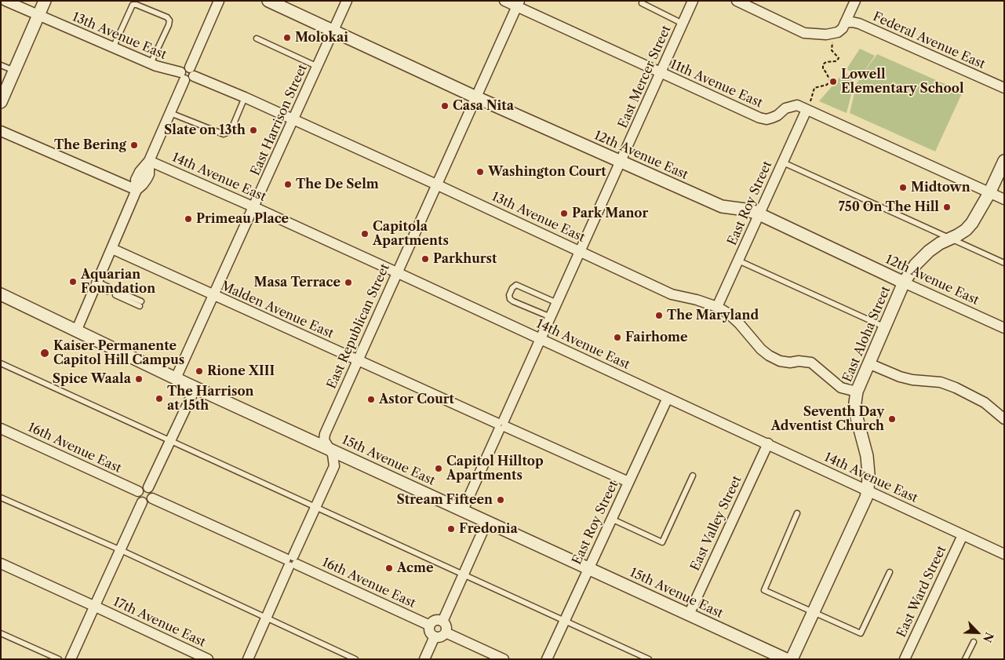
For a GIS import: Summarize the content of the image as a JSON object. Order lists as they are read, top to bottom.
{
  "streets": {
    "street": [
      "13th Avenue East",
      "Federal Avenue East",
      "East Mercer Street",
      "11th Avenue East",
      "East Harrison Street",
      "12th Avenue East",
      "14th Avenue East",
      "East Roy Street",
      "Malden Avenue East",
      "East Republican Street",
      "East Aloha Street",
      "16th Avenue East",
      "15th Avenue East",
      "East Valley Street",
      "East Ward Street",
      "17th Avenue East"
    ]
  },
  "crossings": [
    ["13th Avenue East", "East Mercer Street"],
    ["13th Avenue East", "East Harrison Street"],
    ["13th Avenue East", "East Roy Street"],
    ["13th Avenue East", "East Republican Street"],
    ["13th Avenue East", "East Aloha Street"],
    ["East Mercer Street", "11th Avenue East"],
    ["East Mercer Street", "12th Avenue East"],
    ["East Mercer Street", "14th Avenue East"],
    ["East Mercer Street", "Malden Avenue East"],
    ["East Mercer Street", "15th Avenue East"],
    ["11th Avenue East", "East Roy Street"],
    ["11th Avenue East", "East Republican Street"],
    ["11th Avenue East", "East Aloha Street"],
    ["East Harrison Street", "12th Avenue East"],
    ["East Harrison Street", "14th Avenue East"],
    ["East Harrison Street", "Malden Avenue East"],
    ["East Harrison Street", "15th Avenue East"],
    ["12th Avenue East", "East Roy Street"],
    ["12th Avenue East", "East Republican Street"],
    ["12th Avenue East", "East Aloha Street"],
    ["14th Avenue East", "East Roy Street"],
    ["14th Avenue East", "East Republican Street"],
    ["14th Avenue East", "East Aloha Street"],
    ["14th Avenue East", "East Valley Street"],
    ["14th Avenue East", "East Ward Street"],
    ["East Roy Street", "Malden Avenue East"],
    ["East Roy Street", "15th Avenue East"],
    ["Malden Avenue East", "East Republican Street"],
    ["East Republican Street", "16th Avenue East"],
    ["East Republican Street", "15th Avenue East"],
    ["15th Avenue East", "East Valley Street"]
  ],
  "places": [
    "Molokai",
    "Lowell Elementary School",
    "Casa Nita",
    "Slate on 13th",
    "The Bering",
    "Washington Court",
    "The De Selm",
    "Midtown",
    "750 On The Hill",
    "Park Manor",
    "Primeau Place",
    "Capitola Apartments",
    "Parkhurst",
    "Aquarian Foundation",
    "Masa Terrace",
    "The Maryland",
    "Fairhome",
    "Kaiser Permanente Capitol Hill Campus",
    "Rione XIII",
    "Spice Waala",
    "The Harrison at 15th",
    "Astor Court",
    "Seventh Day Adventist Church",
    "Capitol Hilltop Apartments",
    "Stream Fifteen",
    "Fredonia",
    "Acme"
  ],
  "north": "bottom right"
}
